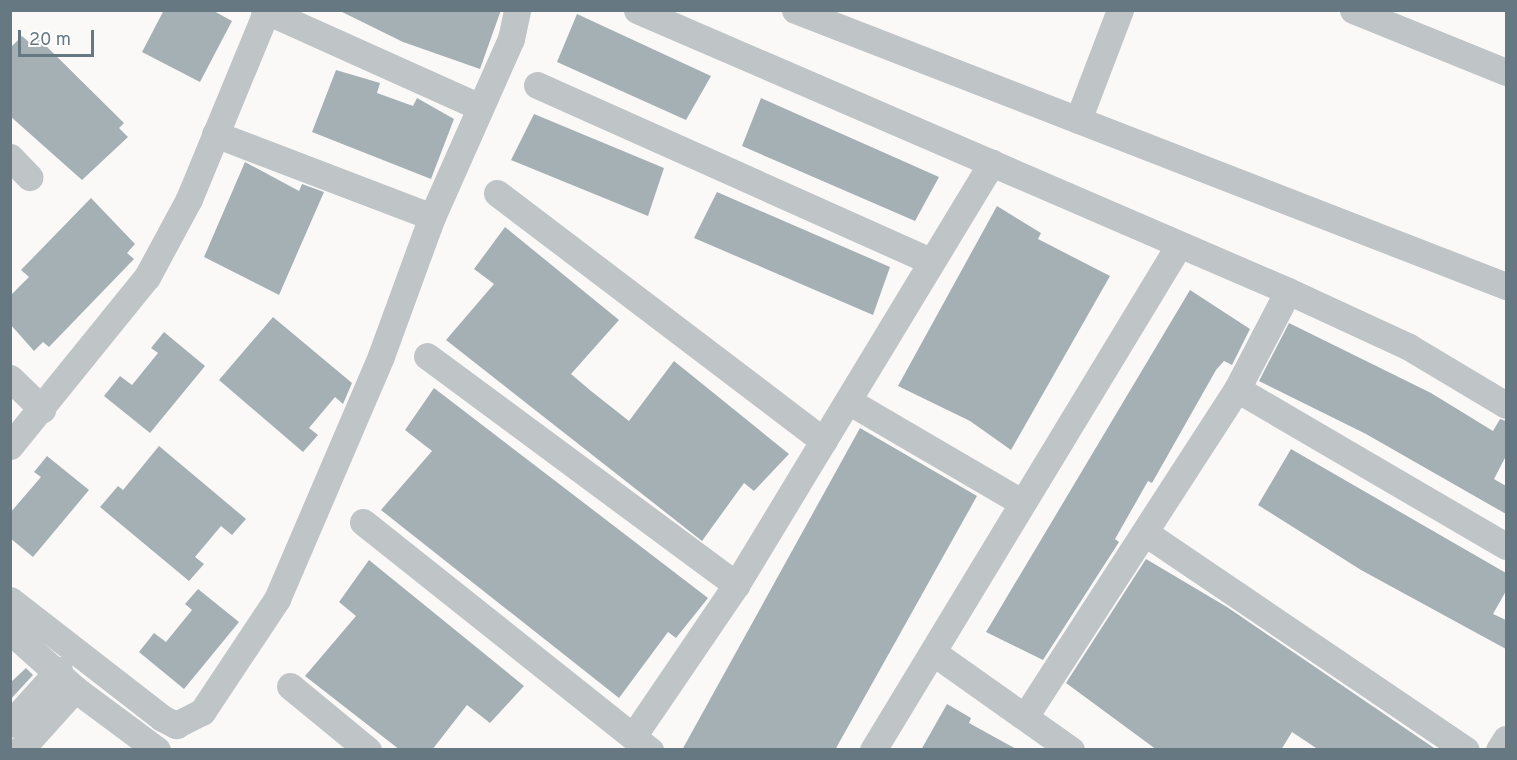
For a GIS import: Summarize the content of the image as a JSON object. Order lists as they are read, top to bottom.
{
  "scale_bar": "20 m"
}
